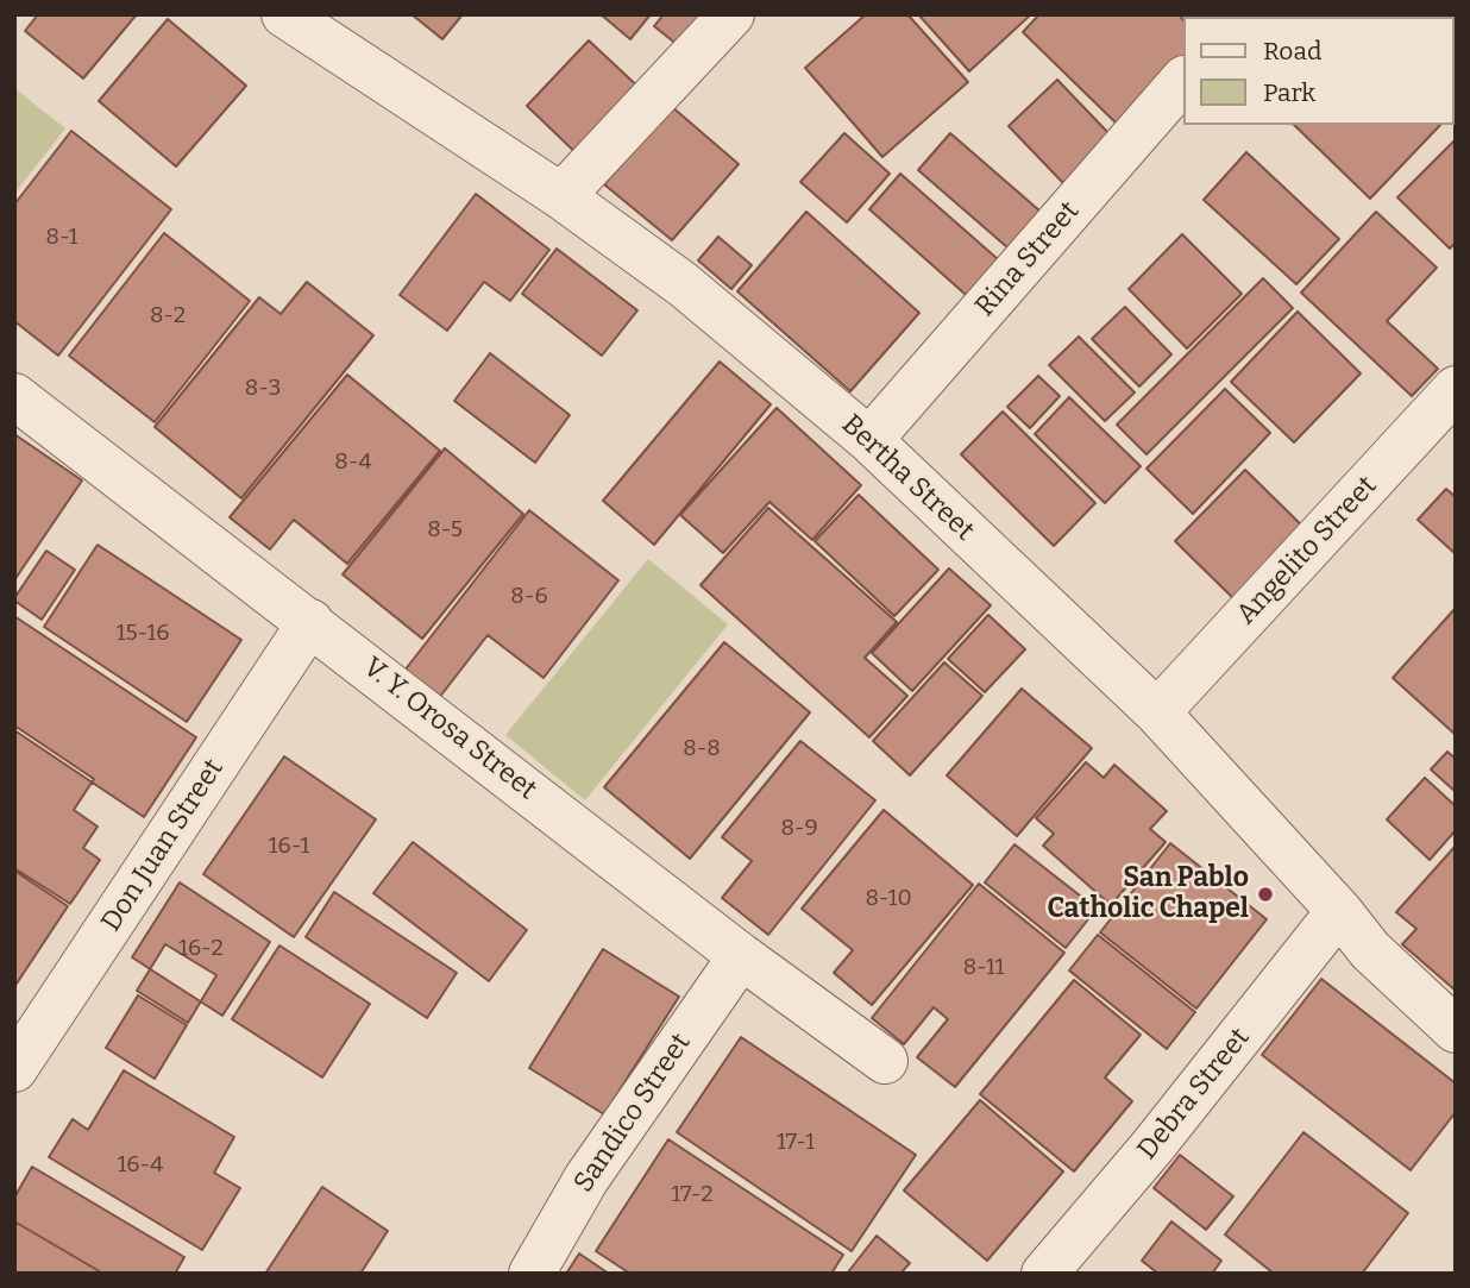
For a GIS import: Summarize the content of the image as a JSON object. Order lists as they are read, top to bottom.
{
  "streets": {
    "street": [
      "Rina Street",
      "Bertha Street",
      "Angelito Street",
      "V. Y. Orosa Street",
      "Don Juan Street",
      "Debra Street",
      "Sandico Street"
    ]
  },
  "crossings": [
    ["Rina Street", "Bertha Street"],
    ["Bertha Street", "Angelito Street"],
    ["Bertha Street", "Debra Street"],
    ["V. Y. Orosa Street", "Don Juan Street"],
    ["V. Y. Orosa Street", "Sandico Street"]
  ],
  "places": ["San Pablo Catholic Chapel"],
  "house_numbers": [
    "8-1",
    "8-2",
    "8-3",
    "8-4",
    "8-5",
    "8-6",
    "15-16",
    "8-8",
    "8-9",
    "16-1",
    "8-10",
    "16-2",
    "8-11",
    "17-1",
    "16-4",
    "17-2"
  ],
  "legend": ["Road", "Park"]
}
